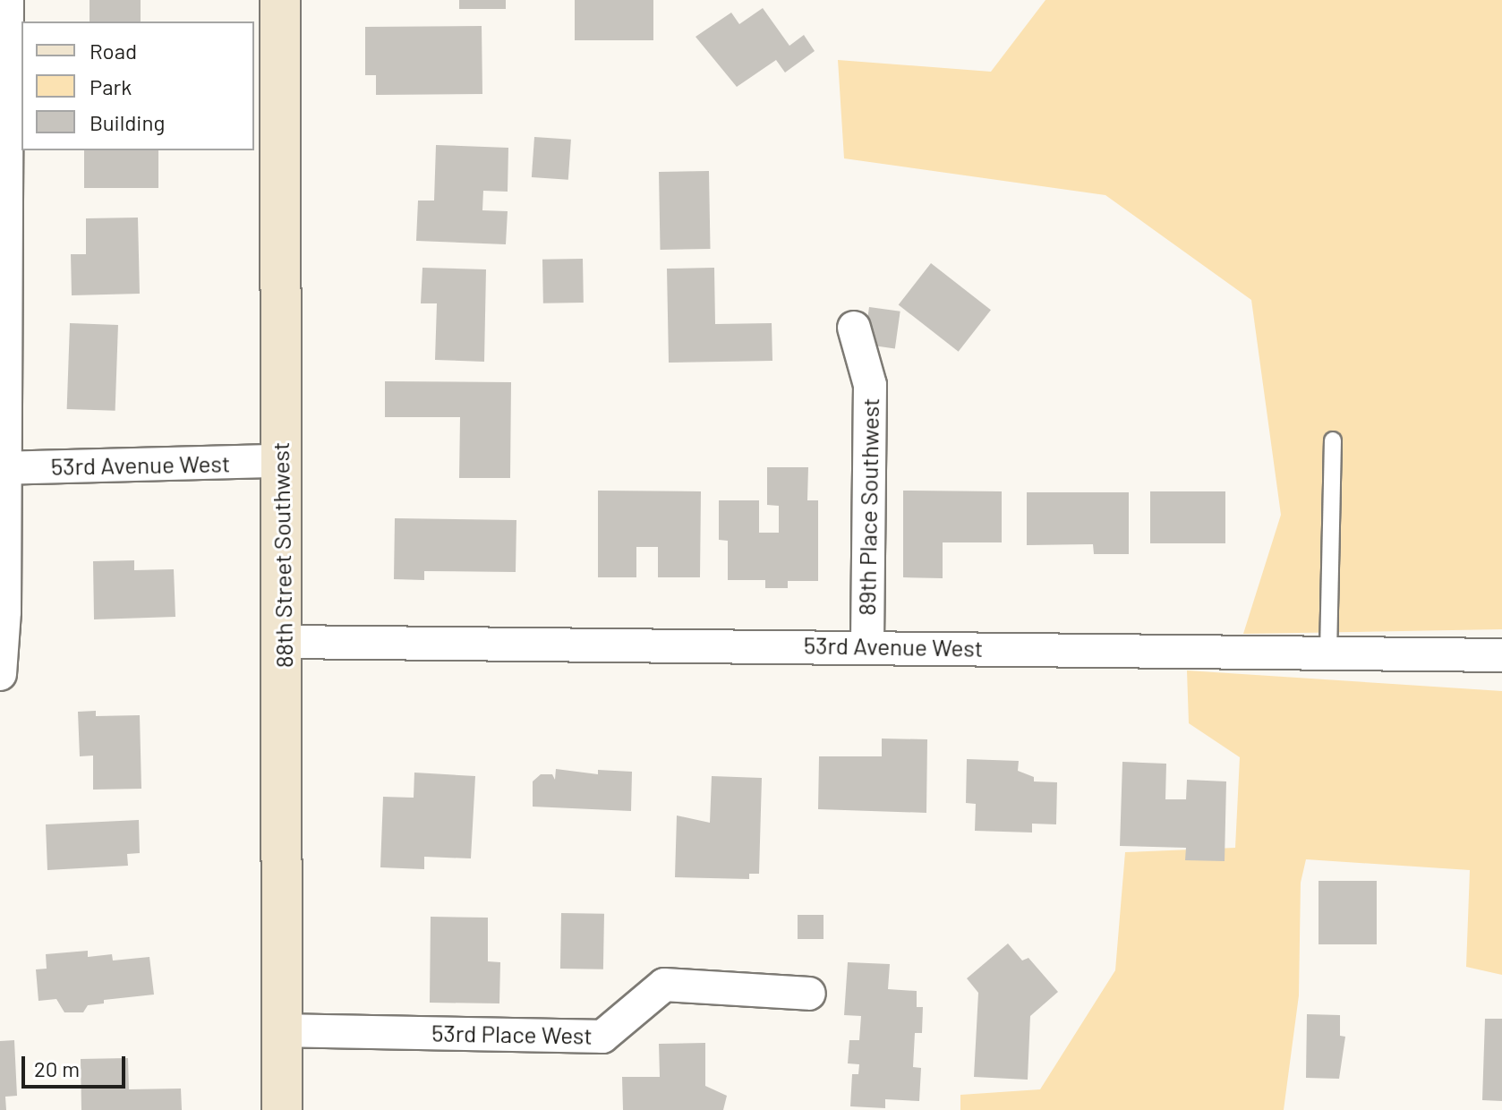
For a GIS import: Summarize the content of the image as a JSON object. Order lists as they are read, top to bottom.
{
  "streets": {
    "street": [
      "53rd Avenue West",
      "89th Place Southwest",
      "88th Street Southwest",
      "53rd Place West"
    ]
  },
  "crossings": [
    ["53rd Avenue West", "89th Place Southwest"],
    ["53rd Avenue West", "88th Street Southwest"],
    ["88th Street Southwest", "53rd Place West"]
  ],
  "legend": ["Road", "Park", "Building"],
  "scale_bar": "20 m"
}
